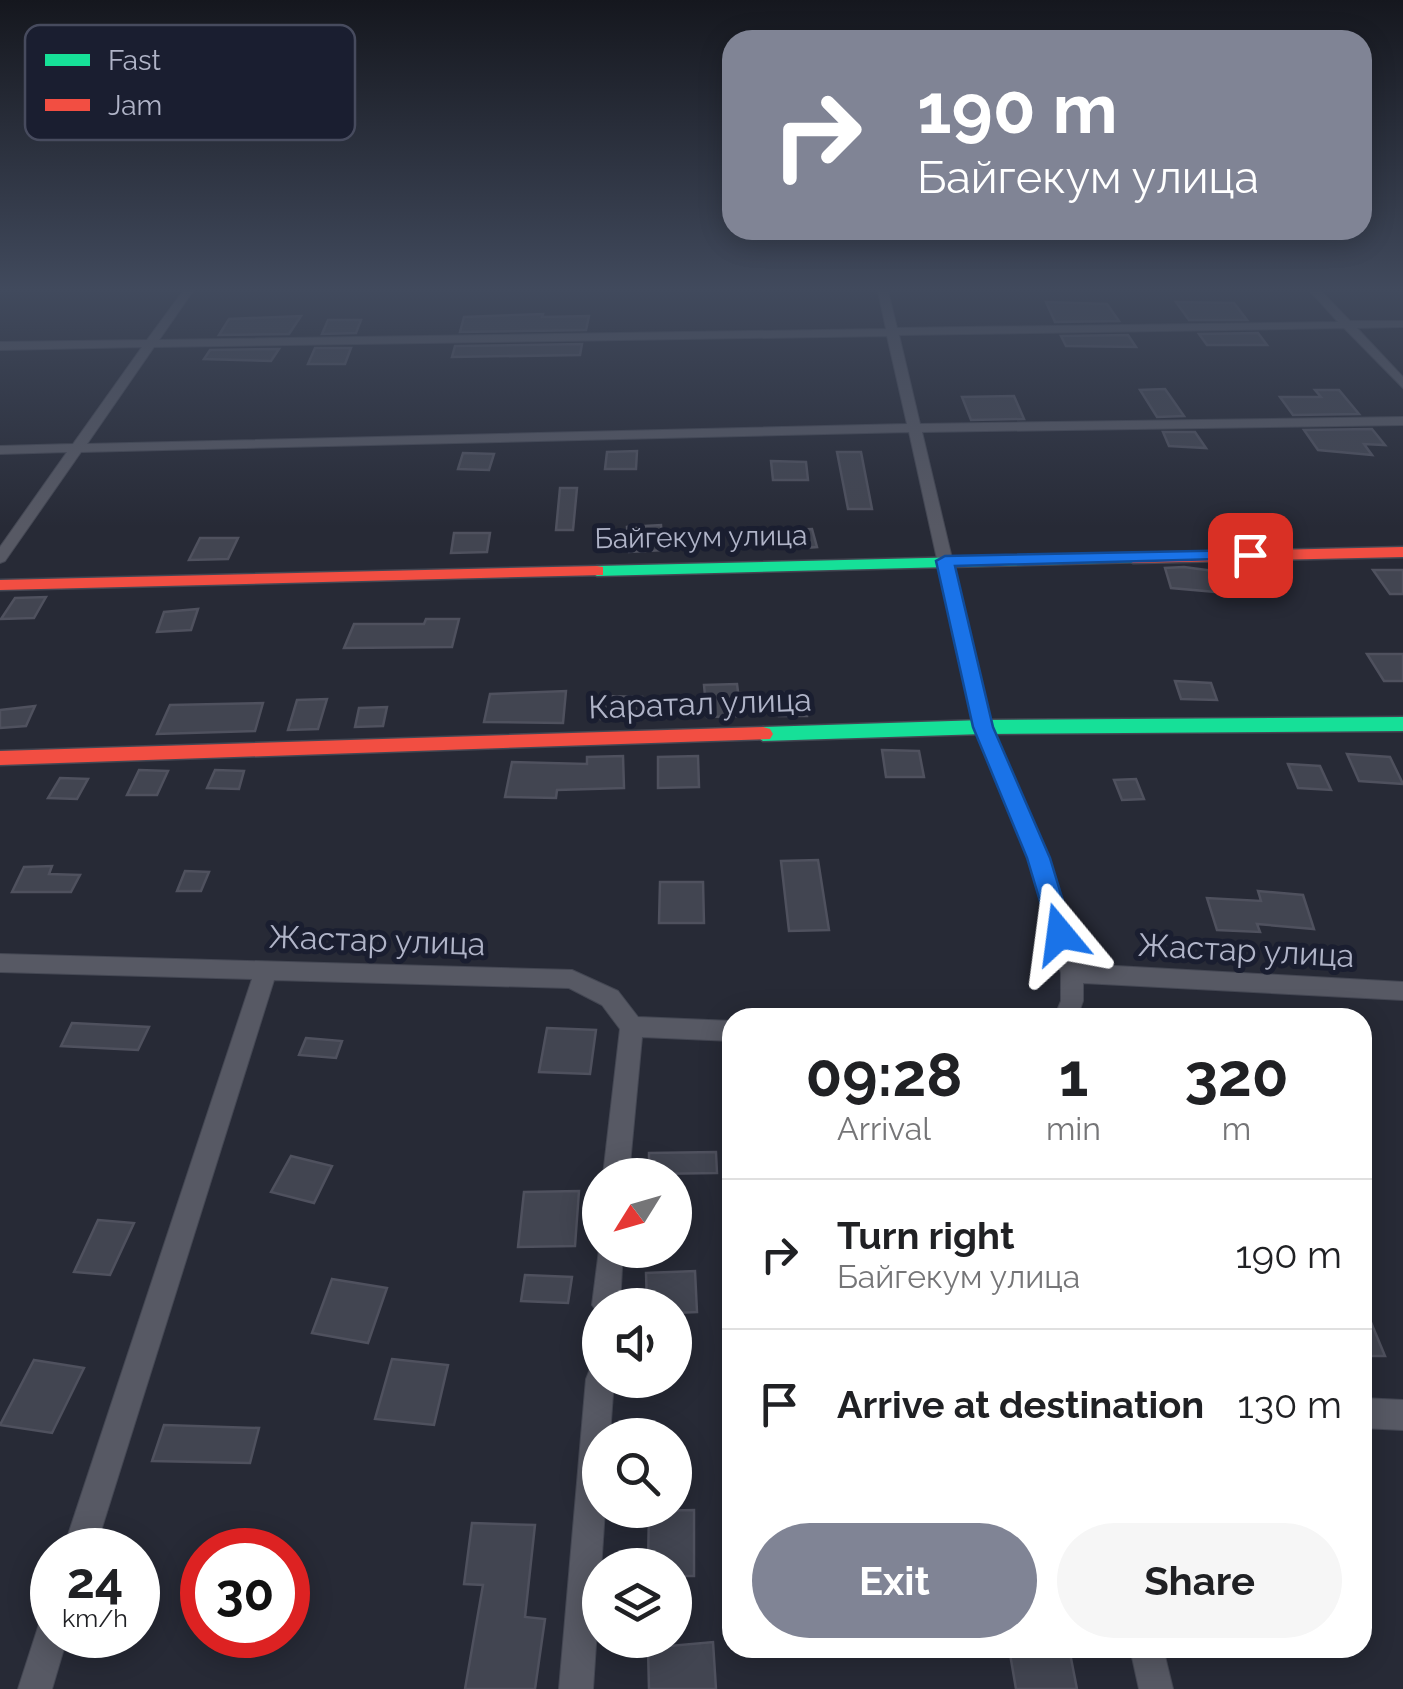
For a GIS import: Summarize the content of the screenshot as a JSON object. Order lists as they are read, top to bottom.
{
  "streets": {
    "street": ["Байгекум улица", "Каратал улица", "Жастар улица"]
  },
  "legend": ["Fast", "Jam"],
  "north": "bottom left",
  "page": {
    "turn": ["190 m", "Байгекум улица"],
    "eta": [
      "09:28",
      "Arrival",
      "1",
      "min",
      "320",
      "m"
    ],
    "list": [
      {
        "name": "Turn right",
        "note": "Байгекум улица",
        "value": "190 m"
      },
      {
        "name": "Arrive at destination",
        "value": "130 m"
      }
    ],
    "buttons": ["Exit", "Share"],
    "speed": "24 km/h",
    "limit": "30"
  }
}
